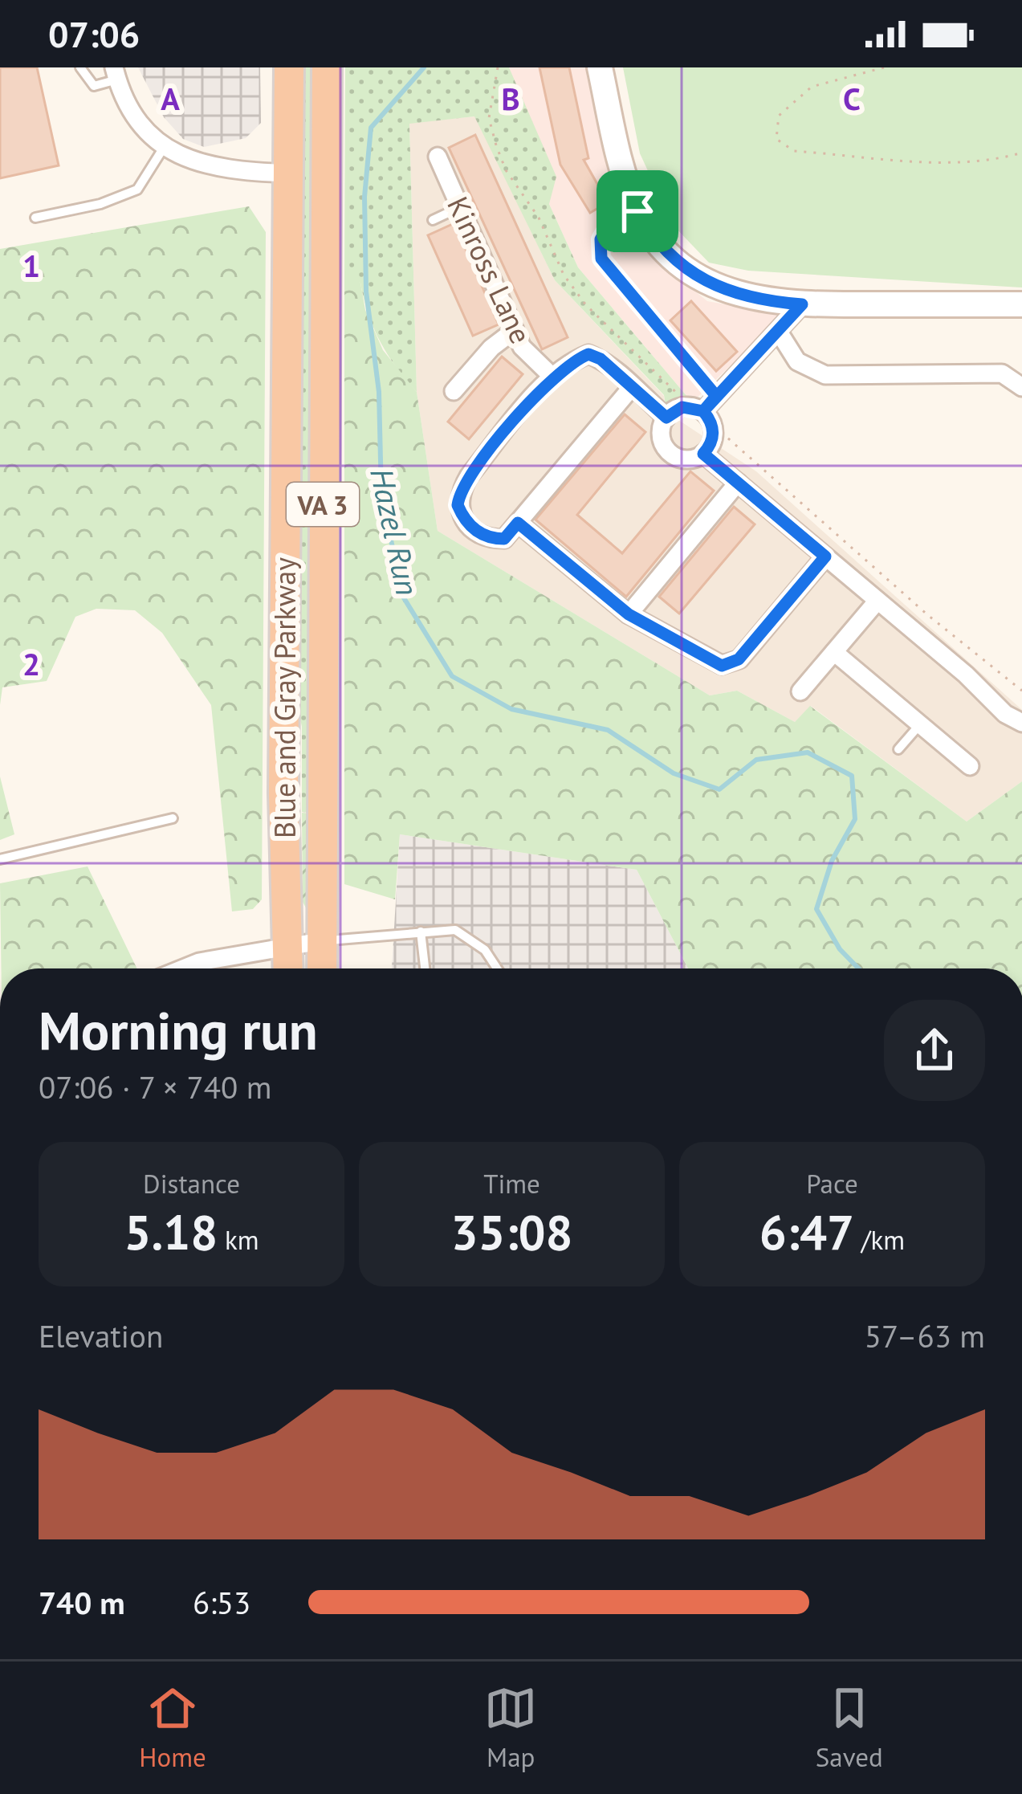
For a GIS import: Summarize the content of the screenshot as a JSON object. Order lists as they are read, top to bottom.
{
  "streets": {
    "highway": ["VA 3", "Blue and Gray Parkway"],
    "street": ["Kinross Lane"]
  },
  "water": ["Hazel Run"],
  "page": {
    "status": "07:06",
    "heading": ["Morning run", "07:06 · 7 × 740 m"],
    "stats": [
      ["Distance", "5.18 km"],
      ["Time", "35:08"],
      ["Pace", "6:47 /km"]
    ],
    "chart": ["Elevation", "57–63 m"],
    "list": [
      {
        "name": "740 m",
        "note": "6:53"
      }
    ],
    "tabs": ["Home", "Map", "Saved"]
  },
  "grid": {
    "columns": ["A", "B", "C"],
    "rows": ["1", "2"]
  }
}
